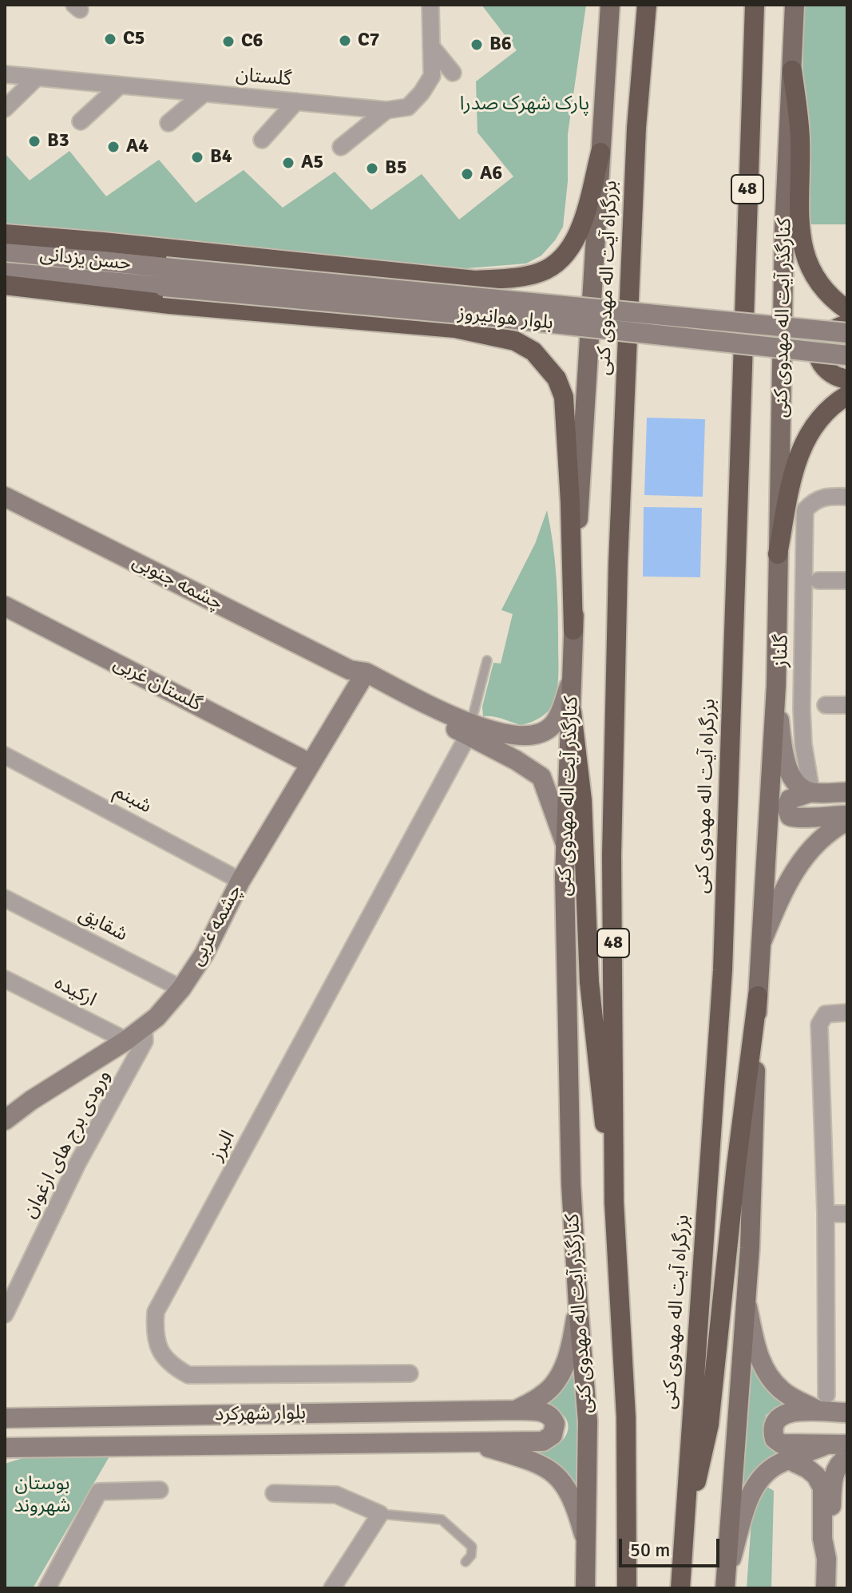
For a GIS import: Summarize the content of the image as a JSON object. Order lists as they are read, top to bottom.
{
  "streets": {
    "highway": ["48", "بزرگراه آیت اله مهدوی کنی"],
    "main road": ["کنارگذر آیت اله مهدوی کنی"],
    "street": [
      "گلستان",
      "حسن یزدانی",
      "بلوار هوانیروز",
      "چشمه جنوبی",
      "گلناز",
      "گلستان غربی",
      "شبنم",
      "شقایق",
      "چشمه غربی",
      "ارکیده",
      "ورودی برج های ارغوان",
      "البرز",
      "بلوار شهرکرد"
    ]
  },
  "crossings": [
    ["حسن یزدانی", "بلوار هوانیروز"],
    ["کنارگذر آیت اله مهدوی کنی", "چشمه جنوبی"],
    ["چشمه جنوبی", "چشمه غربی"],
    ["چشمه جنوبی", "البرز"],
    ["گلستان غربی", "چشمه غربی"],
    ["شبنم", "چشمه غربی"],
    ["شقایق", "چشمه غربی"],
    ["چشمه غربی", "ارکیده"],
    ["چشمه غربی", "ورودی برج های ارغوان"]
  ],
  "parks": ["پارک شهرک صدرا", "بوستان شهروند"],
  "places": [
    "C5",
    "C7",
    "C6",
    "B6",
    "B3",
    "A4",
    "B4",
    "A5",
    "B5",
    "A6"
  ],
  "scale_bar": "50 m"
}
